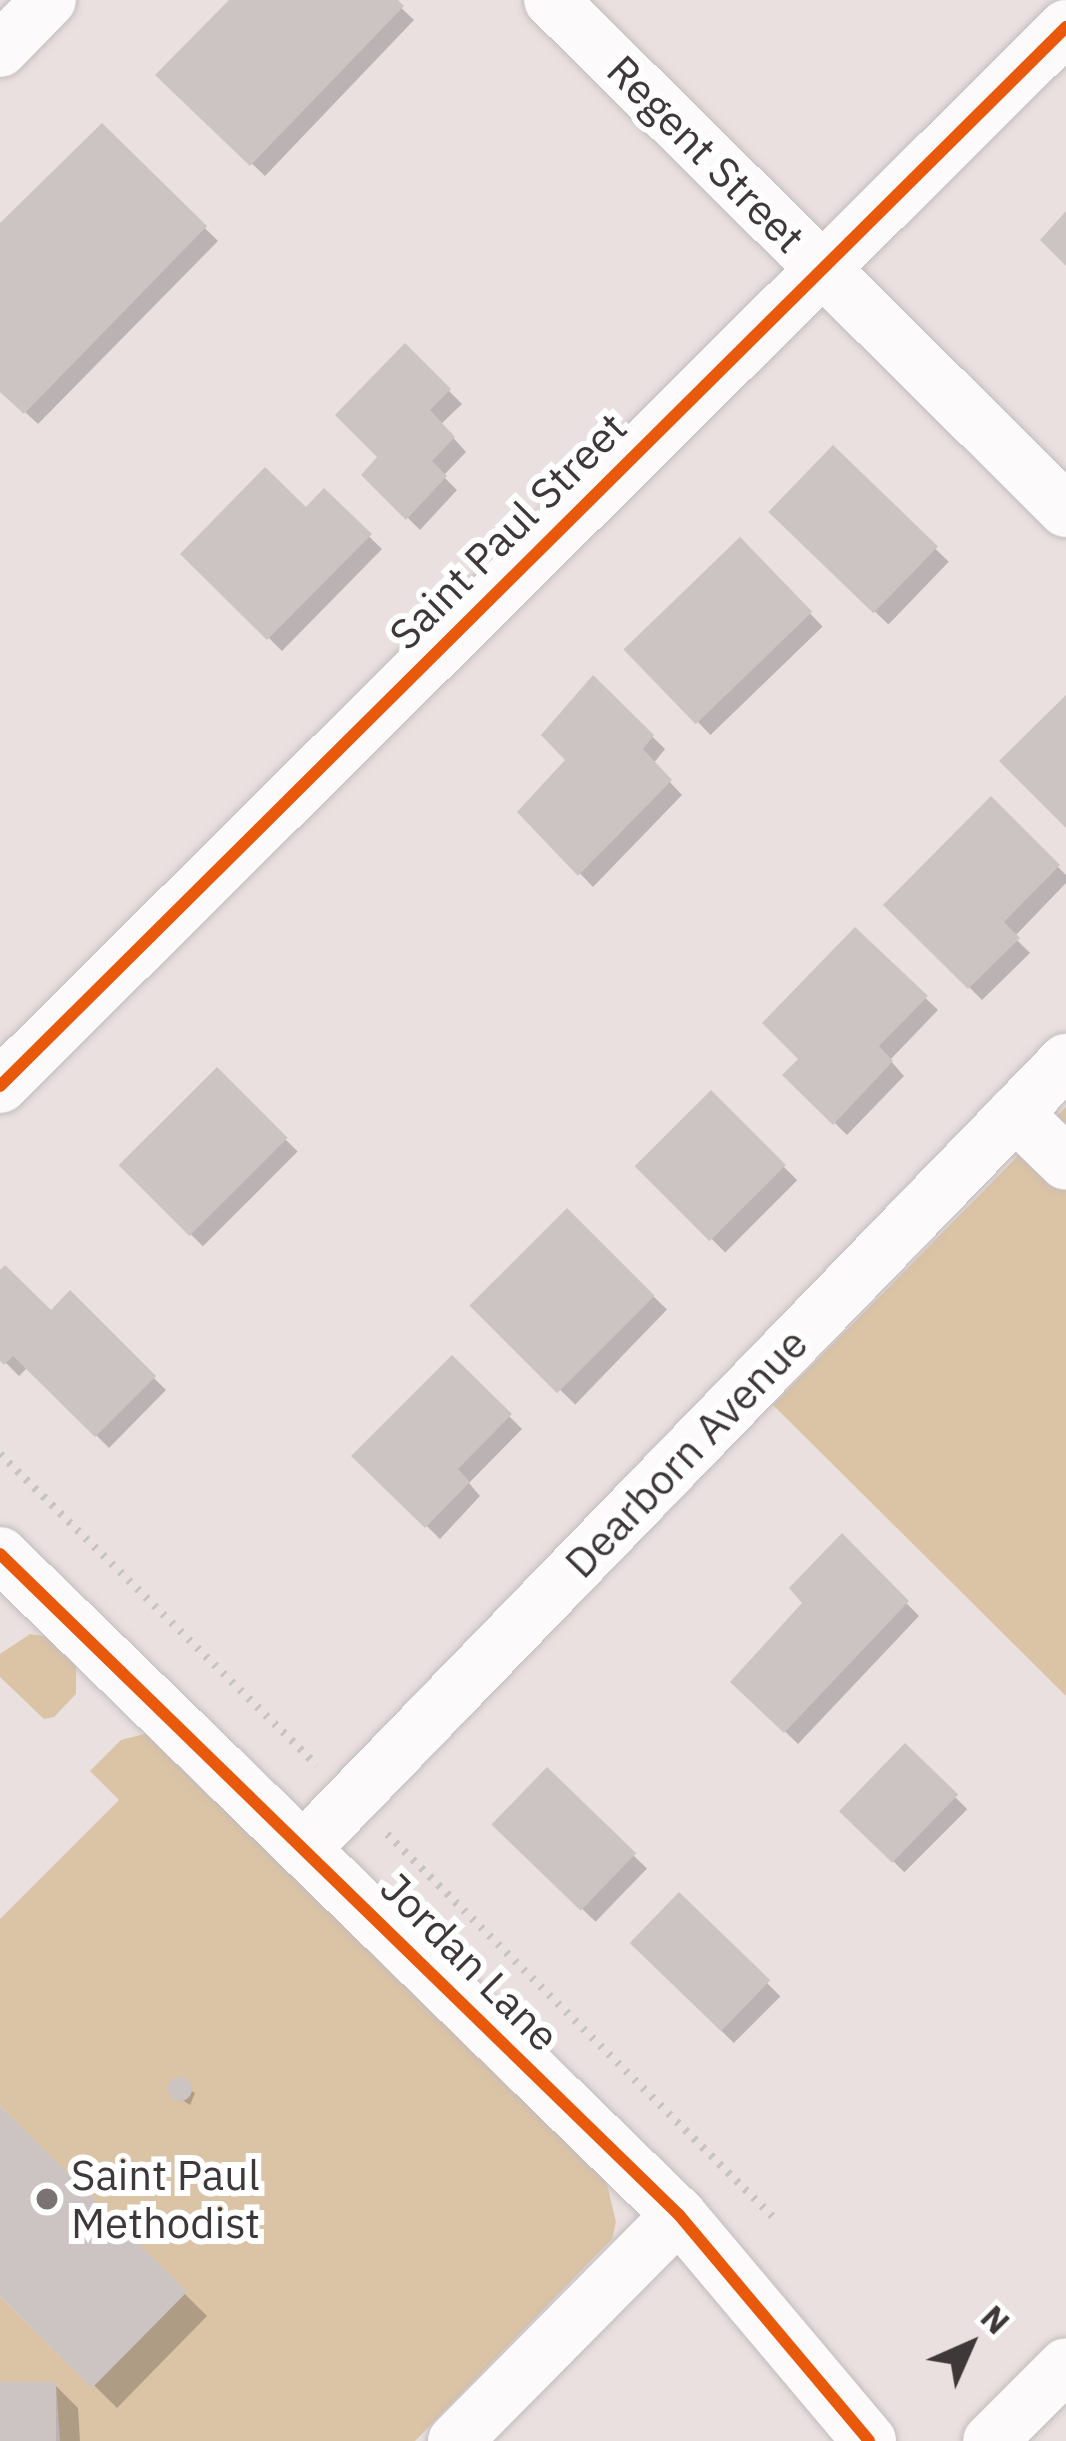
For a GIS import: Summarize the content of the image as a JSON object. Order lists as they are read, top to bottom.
{
  "streets": {
    "street": [
      "Regent Street",
      "Saint Paul Street",
      "Dearborn Avenue",
      "Jordan Lane"
    ]
  },
  "crossings": [
    ["Regent Street", "Saint Paul Street"],
    ["Dearborn Avenue", "Jordan Lane"]
  ],
  "places": ["Saint Paul Methodist"],
  "north": "top right"
}
